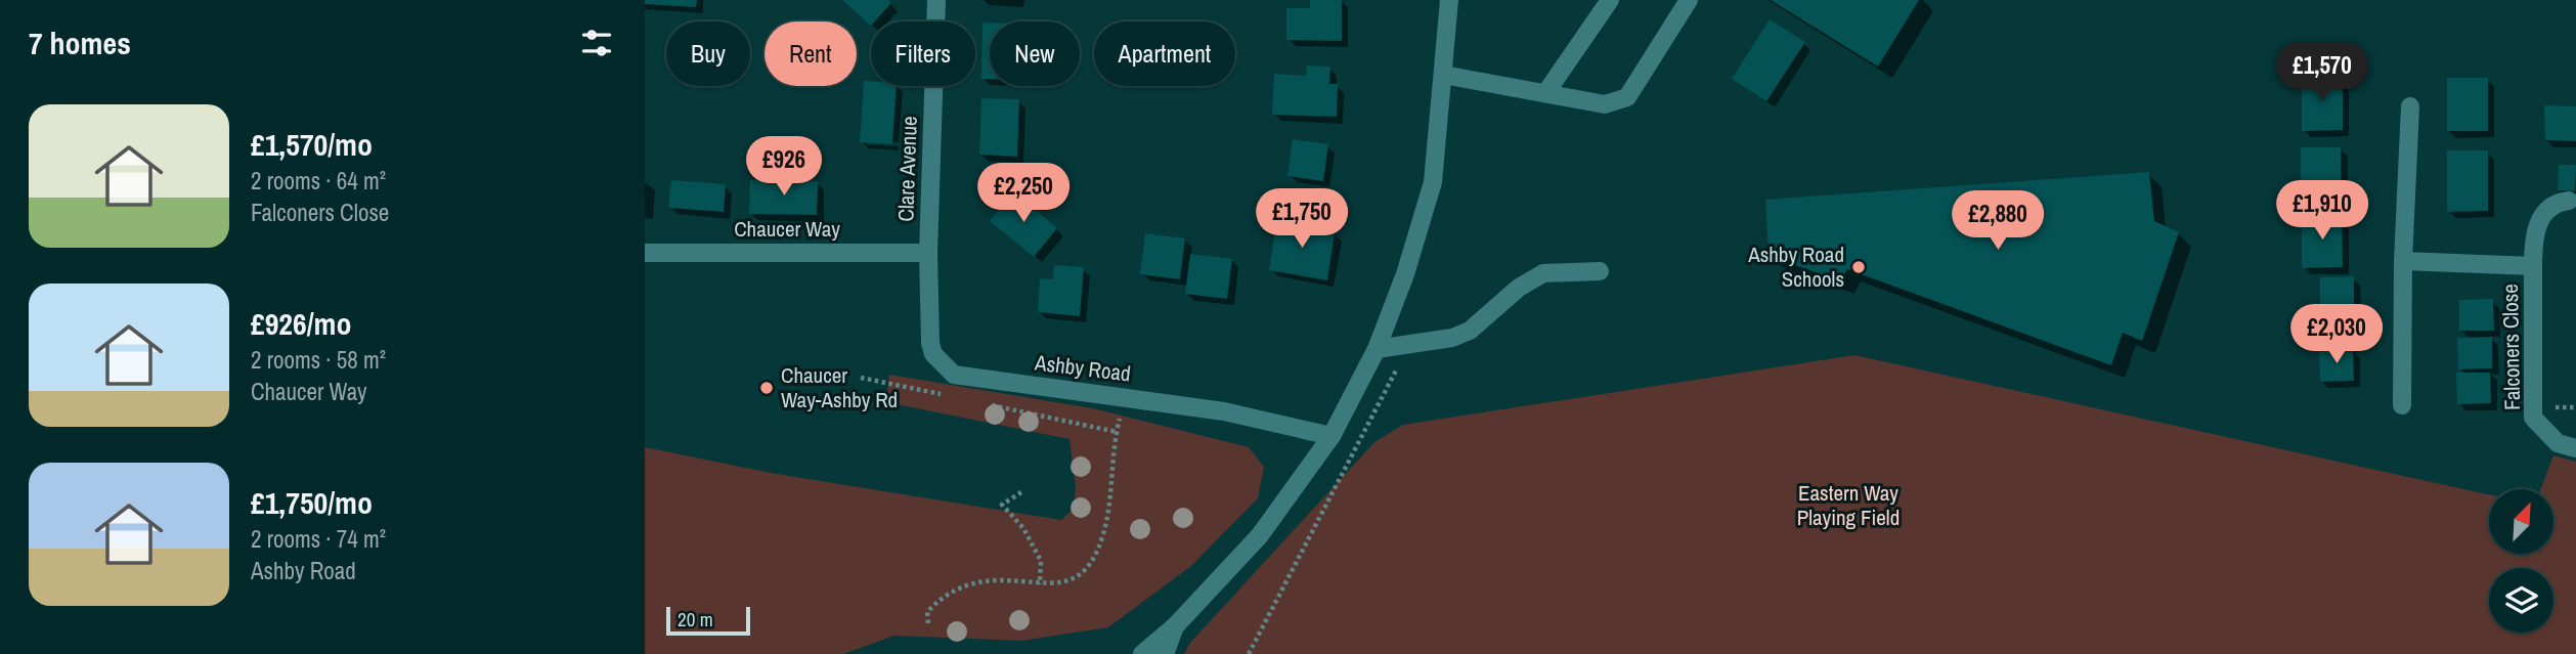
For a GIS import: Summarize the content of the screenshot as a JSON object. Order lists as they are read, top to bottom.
{
  "streets": {
    "street": [
      "Clare Avenue",
      "Chaucer Way",
      "Falconers Close",
      "Ashby Road"
    ]
  },
  "crossings": [
    ["Clare Avenue", "Chaucer Way"],
    ["Clare Avenue", "Ashby Road"],
    ["Chaucer Way", "Ashby Road"]
  ],
  "parks": ["Eastern Way Playing Field"],
  "places": ["Ashby Road Schools", "Chaucer Way-Ashby Rd"],
  "scale_bar": "20 m",
  "north": "top right",
  "page": {
    "heading": "7 homes",
    "chip": [
      "Buy",
      "Rent",
      "Filters",
      "New",
      "Apartment"
    ],
    "price": [
      "£1,570",
      "£926",
      "£2,250",
      "£1,910",
      "£1,750",
      "£2,880",
      "£2,030"
    ],
    "list": [
      {
        "name": "£1,570/mo",
        "note": "2 rooms · 64 m² · Falconers Close"
      },
      {
        "name": "£926/mo",
        "note": "2 rooms · 58 m² · Chaucer Way"
      },
      {
        "name": "£1,750/mo",
        "note": "2 rooms · 74 m² · Ashby Road"
      }
    ],
    "scale": "20 m"
  }
}
